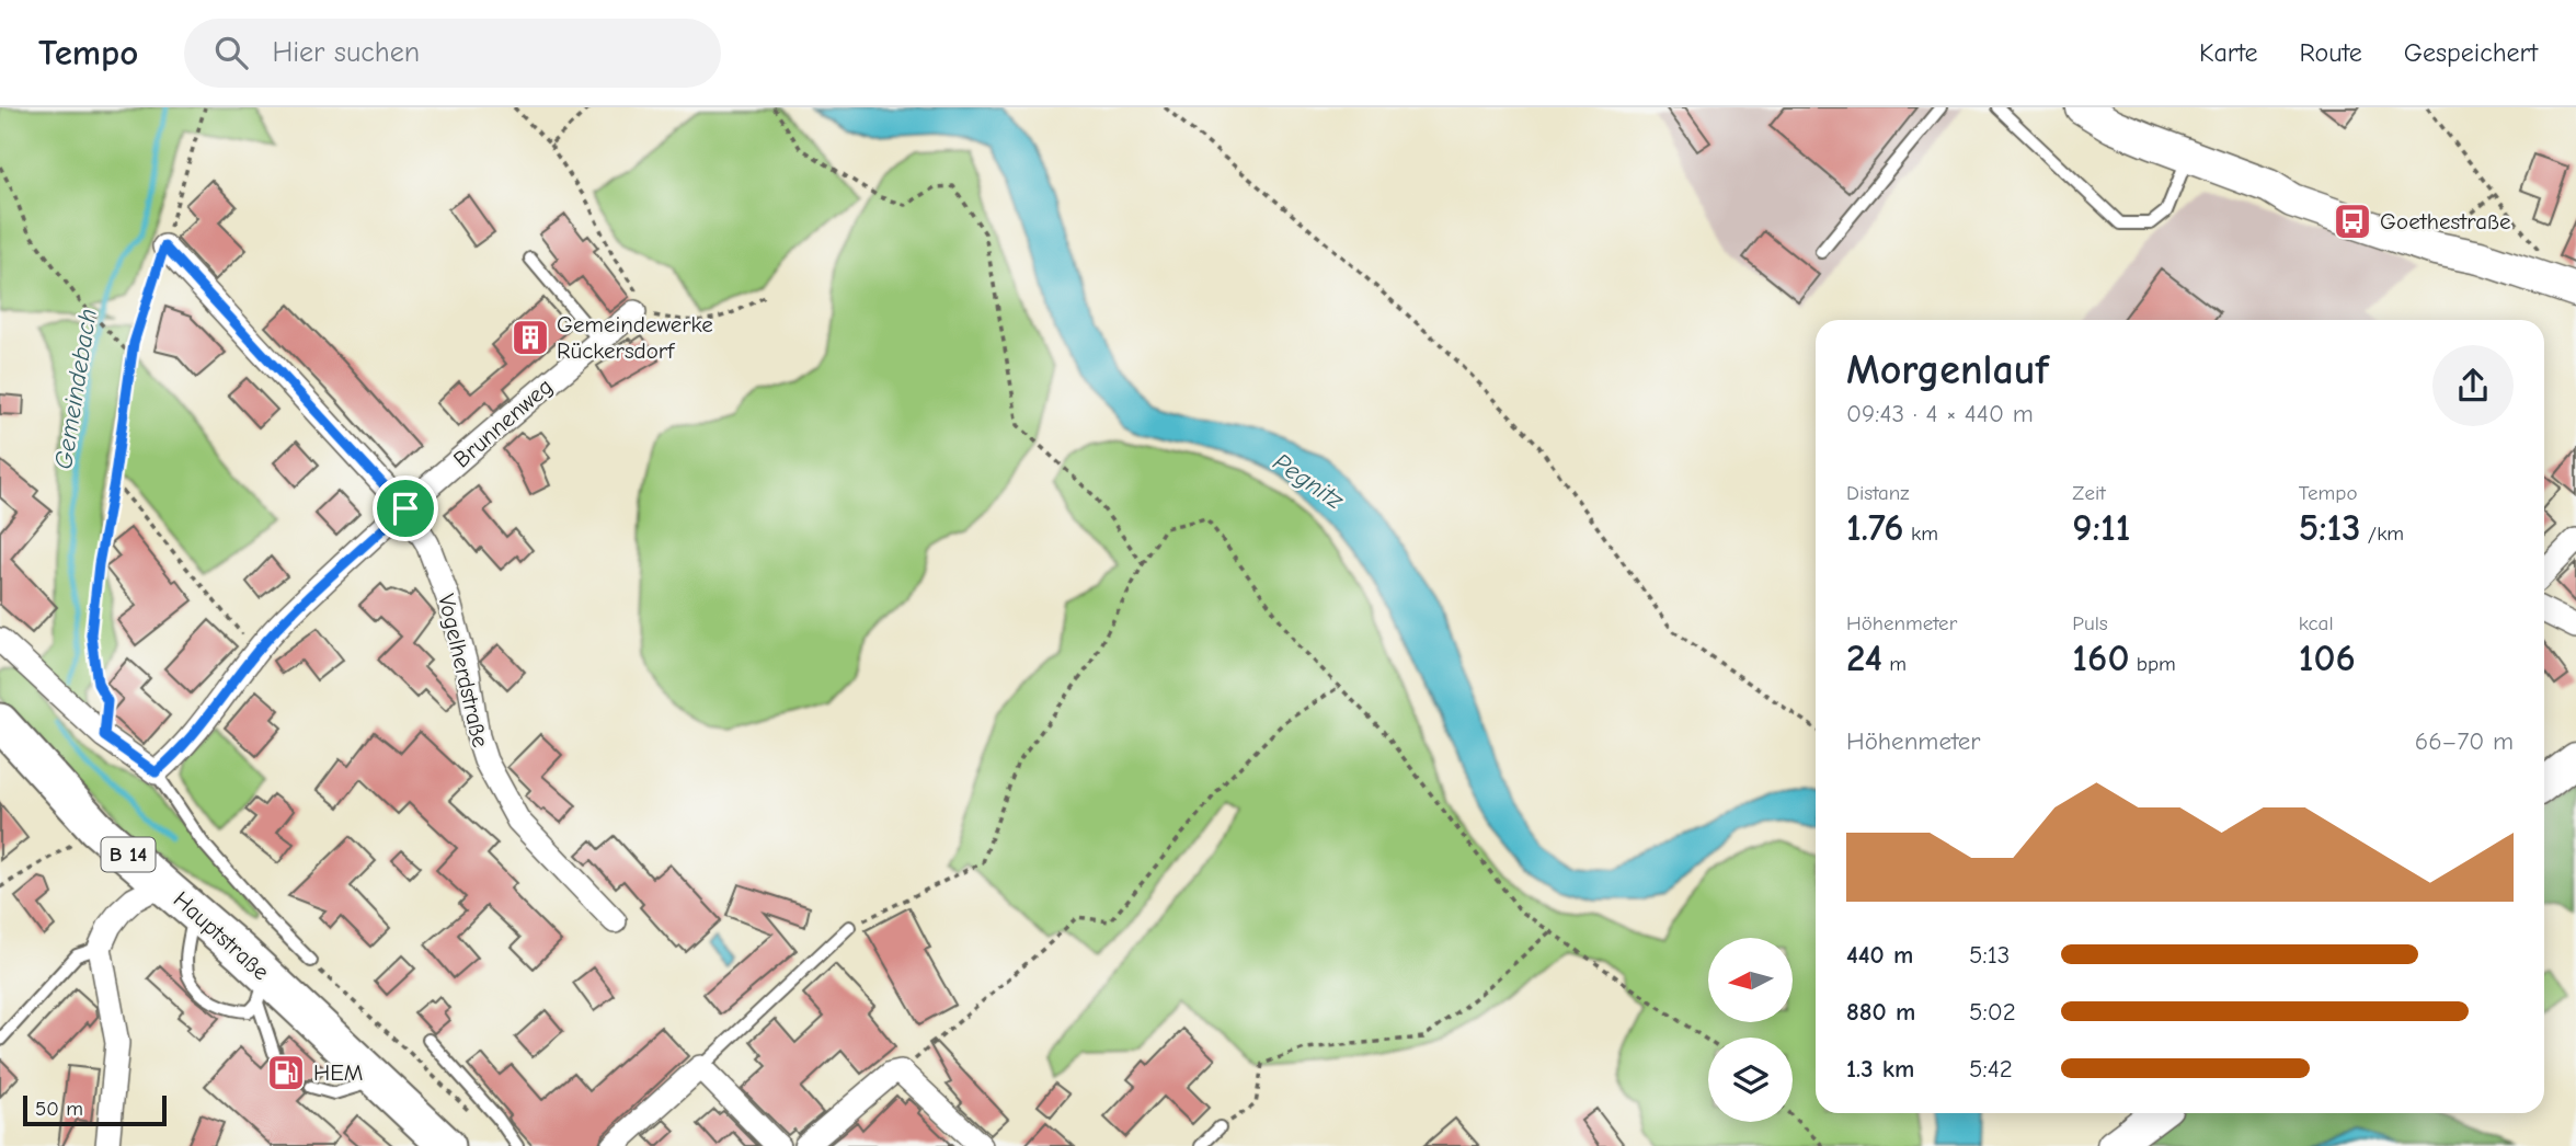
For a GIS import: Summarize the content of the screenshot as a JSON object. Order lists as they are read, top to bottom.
{
  "streets": {
    "main road": ["B 14", "Hauptstraße"],
    "street": ["Brunnenweg", "Vogelherdstraße"]
  },
  "crossings": [
    ["Brunnenweg", "Vogelherdstraße"]
  ],
  "water": ["Gemeindebach", "Pegnitz"],
  "places": {
    "bus stop": ["Goethestraße"],
    "building": ["Gemeindewerke Rückersdorf"],
    "fuel station": ["HEM"]
  },
  "scale_bar": "50 m",
  "north": "left",
  "page": {
    "header": "Tempo",
    "search": "Hier suchen",
    "nav": ["Karte", "Route", "Gespeichert"],
    "heading": ["Morgenlauf", "09:43 · 4 × 440 m"],
    "stats": [
      ["Distanz", "1.76 km"],
      ["Zeit", "9:11"],
      ["Tempo", "5:13 /km"],
      ["Höhenmeter", "24 m"],
      ["Puls", "160 bpm"],
      ["kcal", "106"]
    ],
    "chart": ["Höhenmeter", "66–70 m"],
    "list": [
      {
        "name": "440 m",
        "note": "5:13"
      },
      {
        "name": "880 m",
        "note": "5:02"
      },
      {
        "name": "1.3 km",
        "note": "5:42"
      }
    ],
    "scale": "50 m"
  }
}
